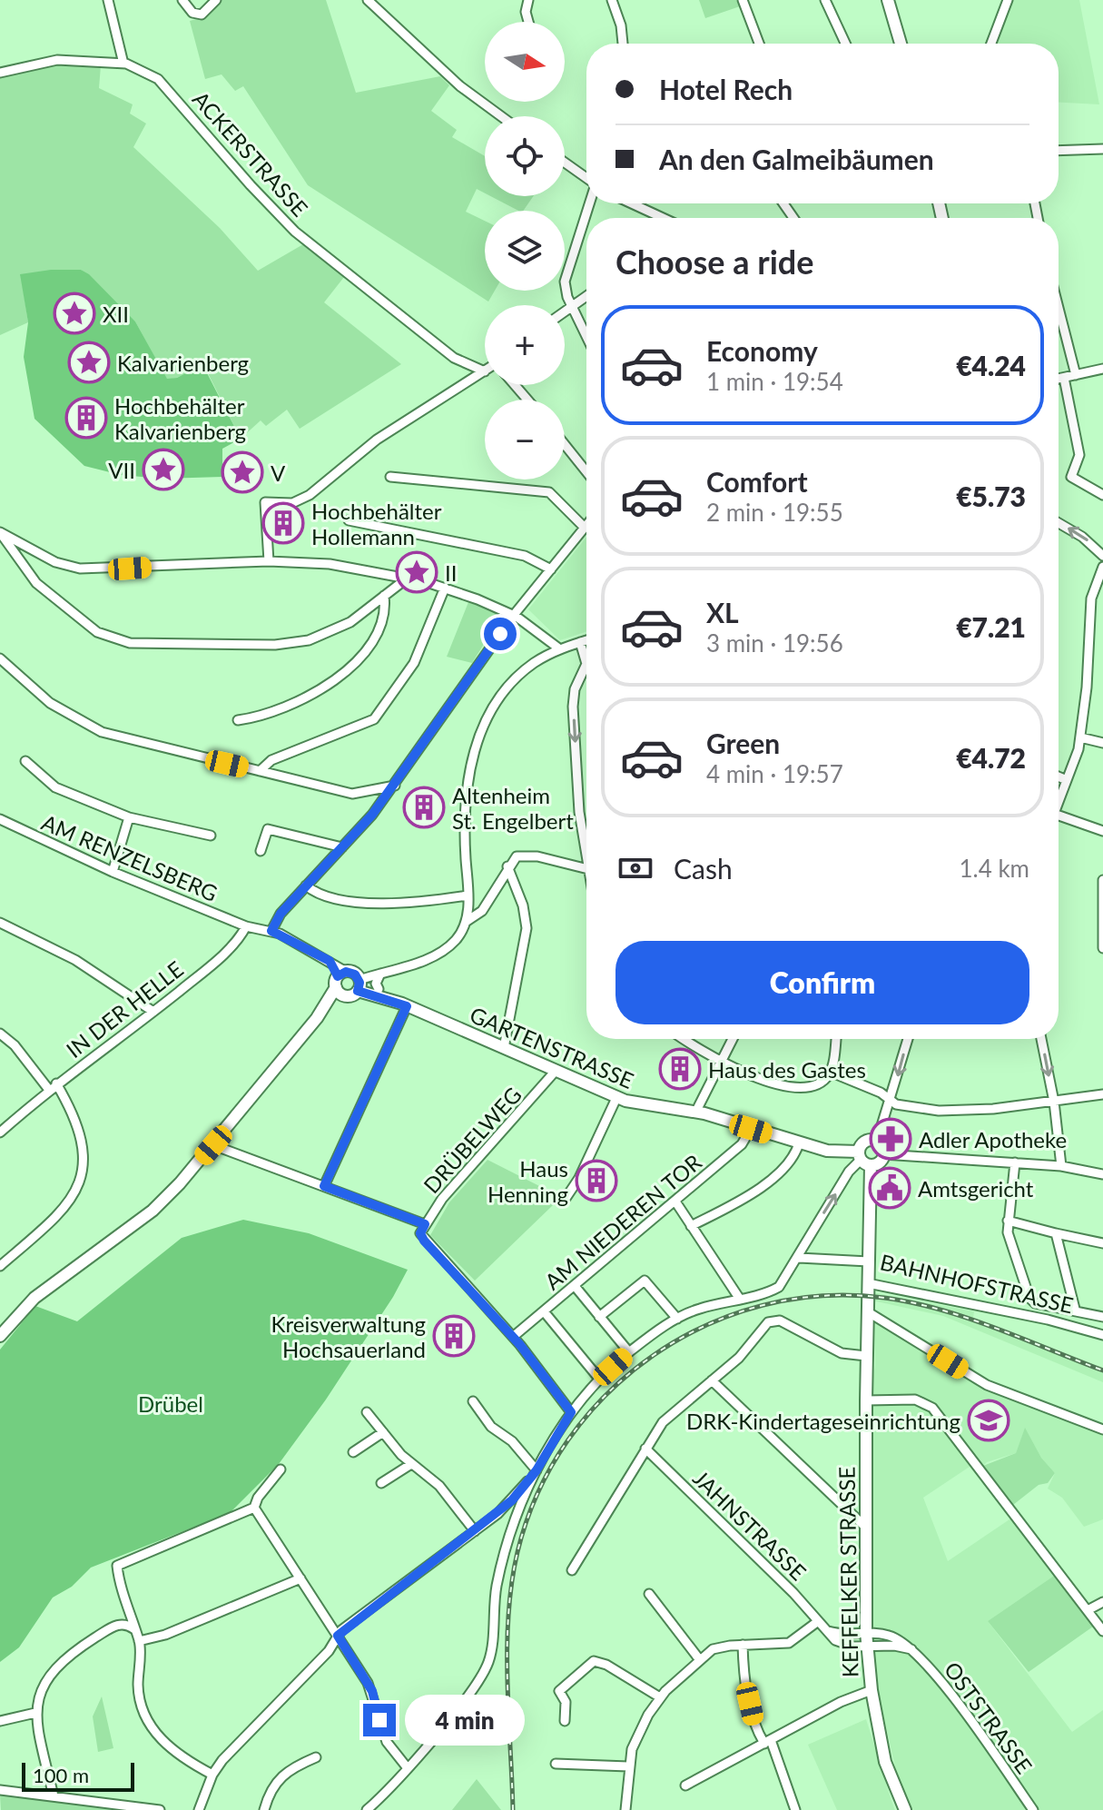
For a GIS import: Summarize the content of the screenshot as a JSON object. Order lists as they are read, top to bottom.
{
  "streets": {
    "street": [
      "ACKERSTRASSE",
      "AM RENZELSBERG",
      "IN DER HELLE",
      "GARTENSTRASSE",
      "DRÜBELWEG",
      "AM NIEDEREN TOR",
      "BAHNHOFSTRASSE",
      "JAHNSTRASSE",
      "KEFFELKER STRASSE",
      "OSTSTRASSE"
    ]
  },
  "crossings": [
    ["AM RENZELSBERG", "IN DER HELLE"],
    ["GARTENSTRASSE", "DRÜBELWEG"],
    ["GARTENSTRASSE", "AM NIEDEREN TOR"],
    ["GARTENSTRASSE", "BAHNHOFSTRASSE"],
    ["DRÜBELWEG", "AM NIEDEREN TOR"],
    ["BAHNHOFSTRASSE", "KEFFELKER STRASSE"],
    ["JAHNSTRASSE", "KEFFELKER STRASSE"],
    ["JAHNSTRASSE", "OSTSTRASSE"],
    ["KEFFELKER STRASSE", "OSTSTRASSE"]
  ],
  "parks": ["Drübel"],
  "places": {
    "place": [
      "XII",
      "Kalvarienberg",
      "VII",
      "V",
      "II"
    ],
    "building": [
      "Hochbehälter Kalvarienberg",
      "Hochbehälter Hollemann",
      "Altenheim St. Engelbert",
      "Haus des Gastes",
      "Haus Henning",
      "Kreisverwaltung Hochsauerland"
    ],
    "pharmacy": ["Adler Apotheke"],
    "public building": ["Amtsgericht"],
    "school or university": ["DRK-Kindertageseinrichtung"]
  },
  "scale_bar": "100 m",
  "north": "right",
  "page": {
    "map_buttons": ["+", "−"],
    "banner": ["Hotel Rech", "An den Galmeibäumen"],
    "heading": "Choose a ride",
    "list": [
      {
        "name": "Economy",
        "note": "1 min · 19:54",
        "value": "€4.24"
      },
      {
        "name": "Comfort",
        "note": "2 min · 19:55",
        "value": "€5.73"
      },
      {
        "name": "XL",
        "note": "3 min · 19:56",
        "value": "€7.21"
      },
      {
        "name": "Green",
        "note": "4 min · 19:57",
        "value": "€4.72"
      }
    ],
    "pay": ["Cash", "1.4 km"],
    "buttons": "Confirm",
    "bubble": "4 min",
    "scale": "100 m"
  }
}
